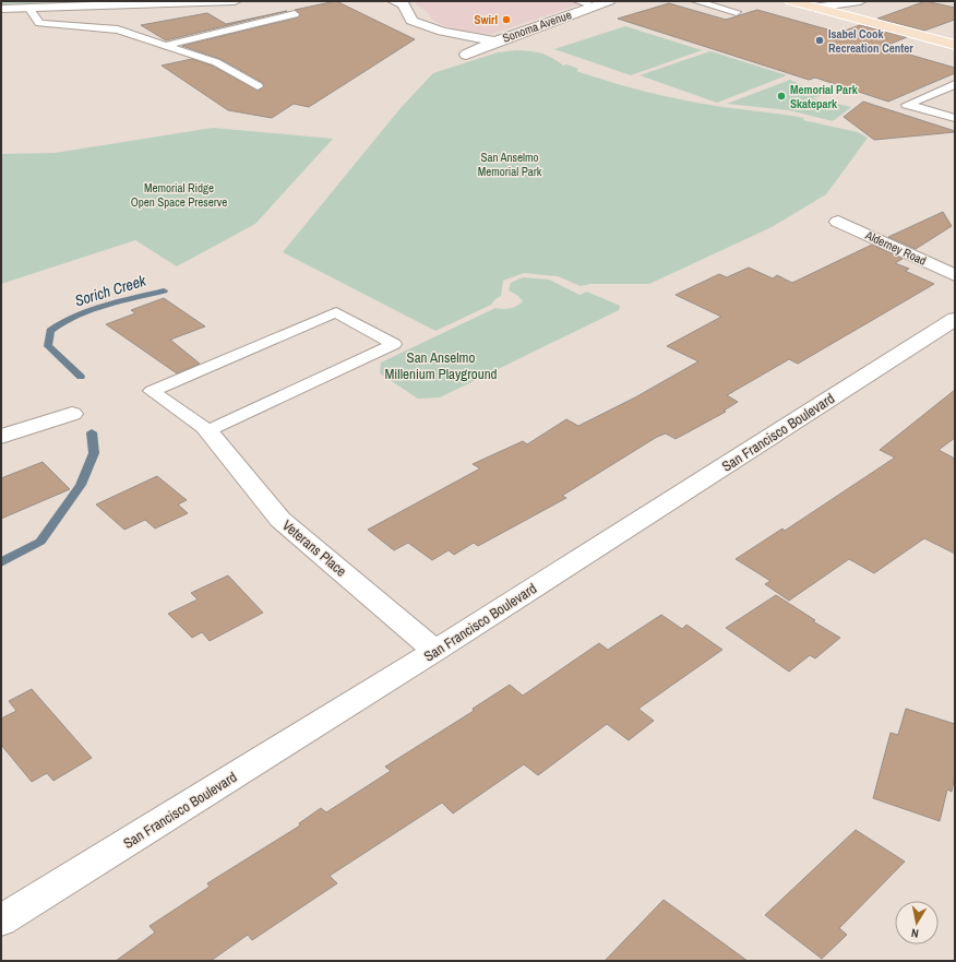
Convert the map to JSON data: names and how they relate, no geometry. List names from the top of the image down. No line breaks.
{"streets":{"street":["Sonoma Avenue","Alderney Road","San Francisco Boulevard","Veterans Place"]},"crossings":[["San Francisco Boulevard","Veterans Place"]],"water":["Sorich Creek"],"parks":["San Anselmo Memorial Park","Memorial Ridge Open Space Preserve","San Anselmo Millenium Playground"],"places":["Swirl","Isabel Cook Recreation Center","Memorial Park Skatepark"],"north":"bottom"}
